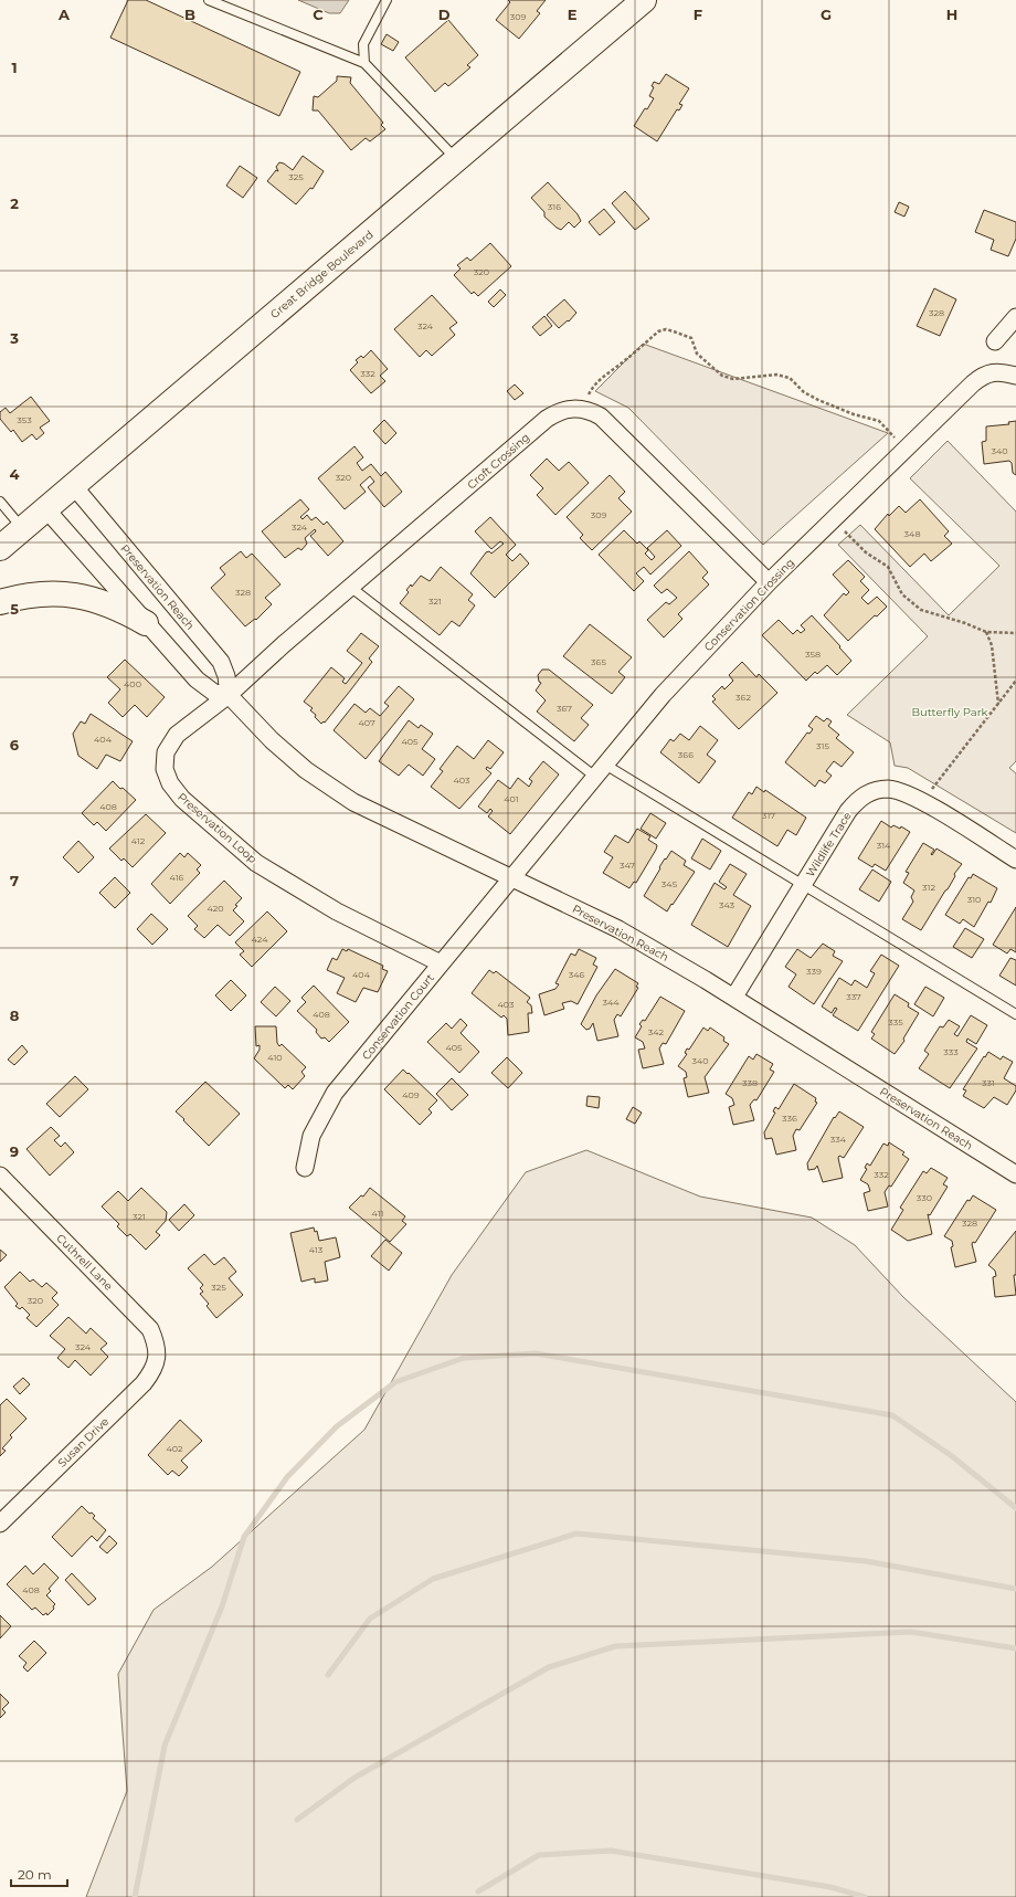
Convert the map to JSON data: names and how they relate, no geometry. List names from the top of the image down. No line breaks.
{"streets":{"main road":["Great Bridge Boulevard"],"street":["Croft Crossing","Preservation Reach","Conservation Crossing","Preservation Loop","Wildlife Trace","Conservation Court","Cuthrell Lane","Susan Drive"]},"crossings":[["Great Bridge Boulevard","Preservation Reach"],["Croft Crossing","Preservation Reach"],["Croft Crossing","Conservation Crossing"],["Croft Crossing","Preservation Loop"],["Preservation Reach","Conservation Crossing"],["Preservation Reach","Preservation Loop"],["Preservation Reach","Wildlife Trace"],["Preservation Reach","Conservation Court"],["Conservation Crossing","Conservation Court"],["Preservation Loop","Conservation Court"],["Cuthrell Lane","Susan Drive"]],"parks":["Butterfly Park"],"house_numbers":["309","325","316","320","328","324","332","353","340","320","309","324","348","328","321","358","365","400","362","367","407","404","405","315","366","403","401","408","317","412","314","347","416","345","312","310","343","420","424","339","404","346","337","344","403","408","335","342","405","333","410","340","338","331","409","336","334","332","330","411","321","328","413","325","320","324","402","408"],"scale_bar":"20 m","grid":{"columns":["A","B","C","D","E","F","G","H"],"rows":["1","2","3","4","5","6","7","8","9"]}}
